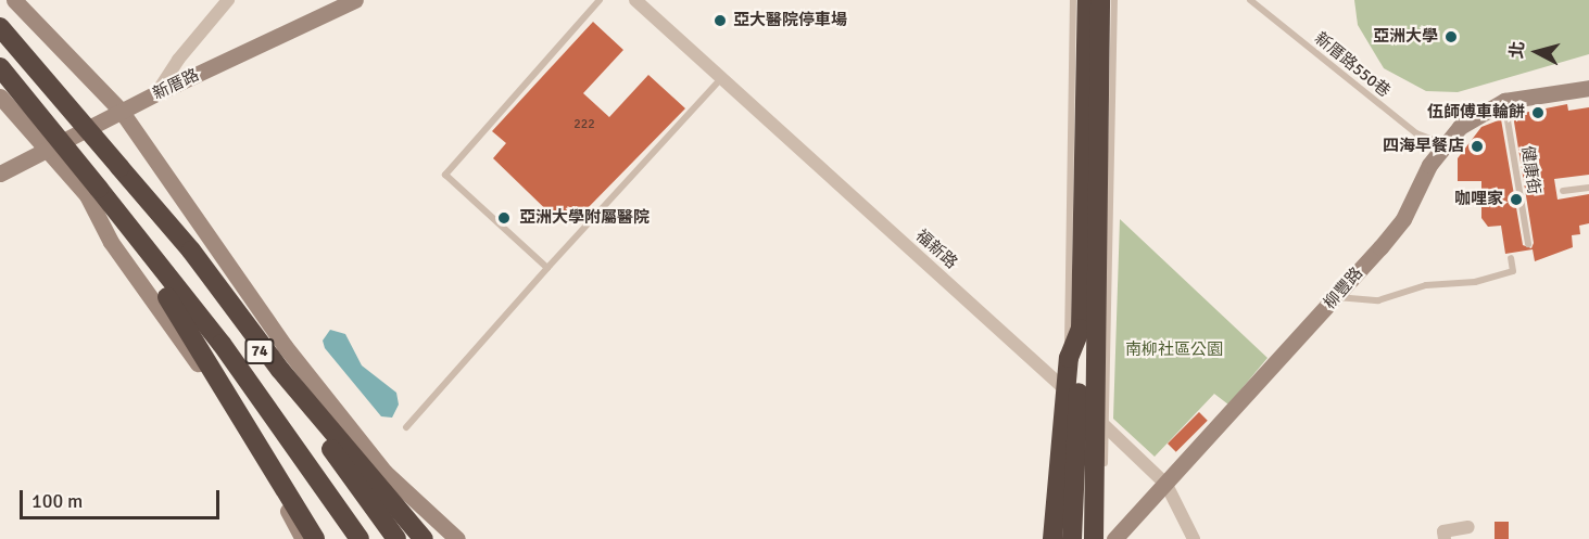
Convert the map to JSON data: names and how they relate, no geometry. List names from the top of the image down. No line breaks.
{"streets":{"highway":["74"],"street":["新厝路","福新路","柳豐路"],"lane":["新厝路550巷","健康街"]},"crossings":[["新厝路550巷","柳豐路"],["健康街","柳豐路"],["福新路","柳豐路"]],"parks":["南柳社區公園"],"places":["亞大醫院停車場","亞洲大學","伍師傅車輪餅","四海早餐店","咖哩家","亞洲大學附屬醫院"],"house_numbers":["222"],"scale_bar":"100 m","north":"left"}
